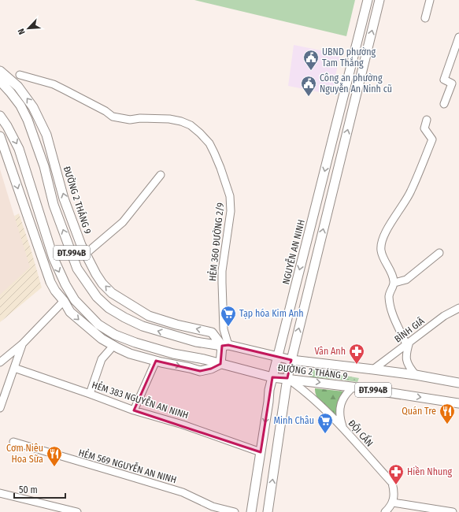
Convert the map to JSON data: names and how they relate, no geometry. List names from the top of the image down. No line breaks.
{"streets":{"main road":["ĐƯỜNG 2 THÁNG 9","NGUYỄN AN NINH","ĐT.994B"],"street":["HẺM 360 ĐƯỜNG 2/9","BÌNH GIÃ","HẺM 383 NGUYỄN AN NINH","ĐỘI CẤN","HẺM 569 NGUYỄN AN NINH"]},"crossings":[["ĐƯỜNG 2 THÁNG 9","HẺM 360 ĐƯỜNG 2/9"],["ĐƯỜNG 2 THÁNG 9","NGUYỄN AN NINH"],["ĐƯỜNG 2 THÁNG 9","ĐT.994B"],["ĐƯỜNG 2 THÁNG 9","BÌNH GIÃ"],["ĐƯỜNG 2 THÁNG 9","ĐỘI CẤN"],["NGUYỄN AN NINH","HẺM 383 NGUYỄN AN NINH"]],"places":{"public building":["UBND phường Tam Thắng","Công an phường Nguyễn An Ninh cũ"],"supermarket":["Tạp hóa Kim Anh","Minh Châu"],"pharmacy":["Vân Anh","Hiền Nhung"],"restaurant":["Quán Tre","Cơm Niêu Hoa Sữa"]},"scale_bar":"50 m","north":"bottom left"}
